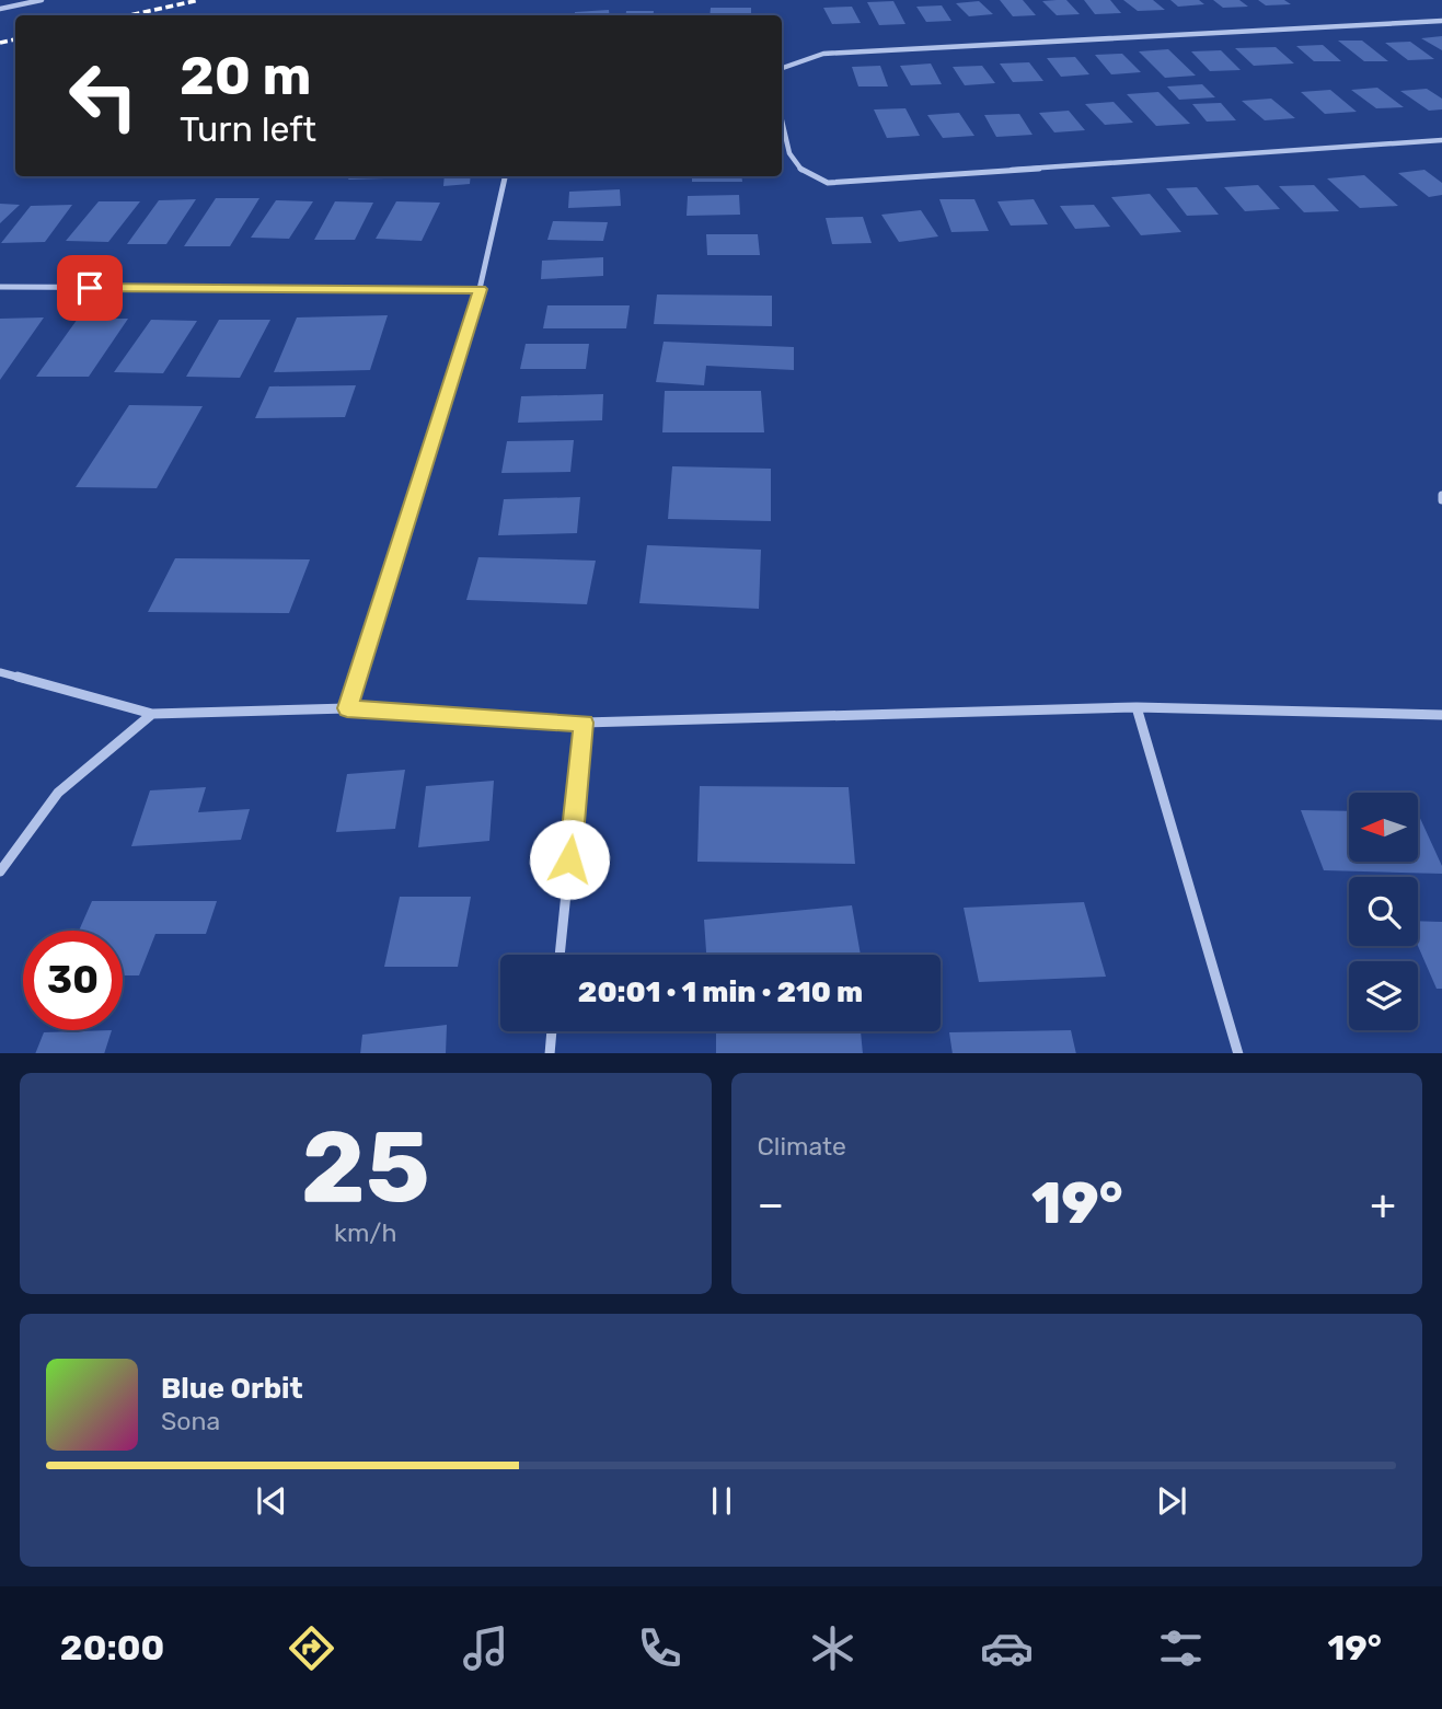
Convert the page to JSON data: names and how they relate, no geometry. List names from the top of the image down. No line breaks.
{"north":"left","page":{"turn":["20 m","Turn left"],"limit":"30","trip":"20:01 · 1 min · 210 m","tile":[["25","km/h"],"Climate"],"heat":["−","19°","+"],"song":["Blue Orbit","Sona"],"tabs":["20:00","19°"]}}
